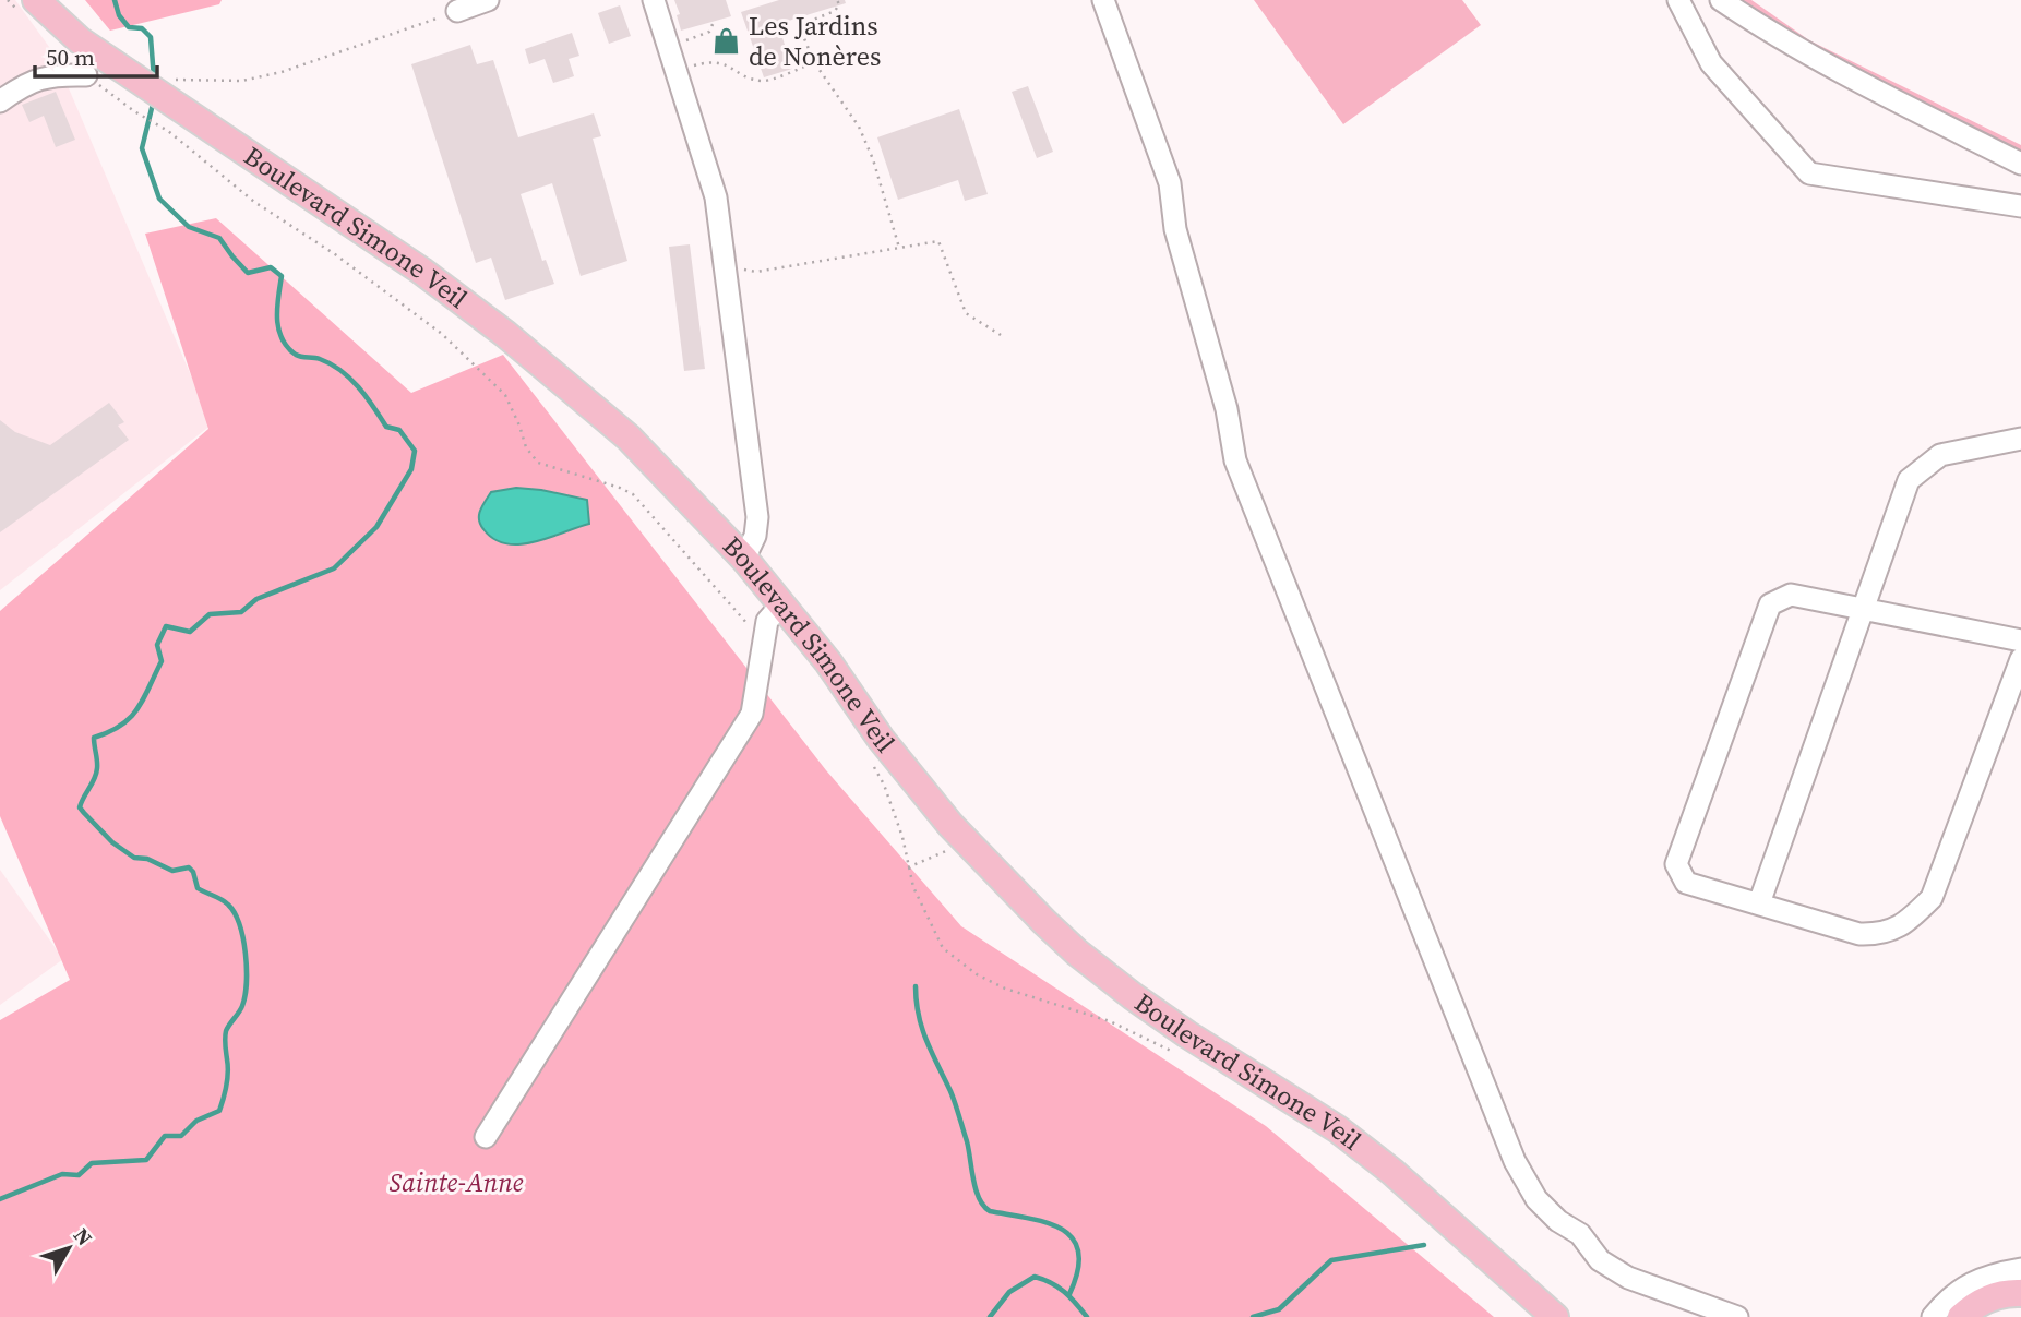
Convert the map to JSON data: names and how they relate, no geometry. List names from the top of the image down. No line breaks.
{"streets":{"main road":["Boulevard Simone Veil"]},"parks":["Sainte-Anne"],"places":{"shop":["Les Jardins de Nonères"]},"scale_bar":"50 m","north":"top right"}
